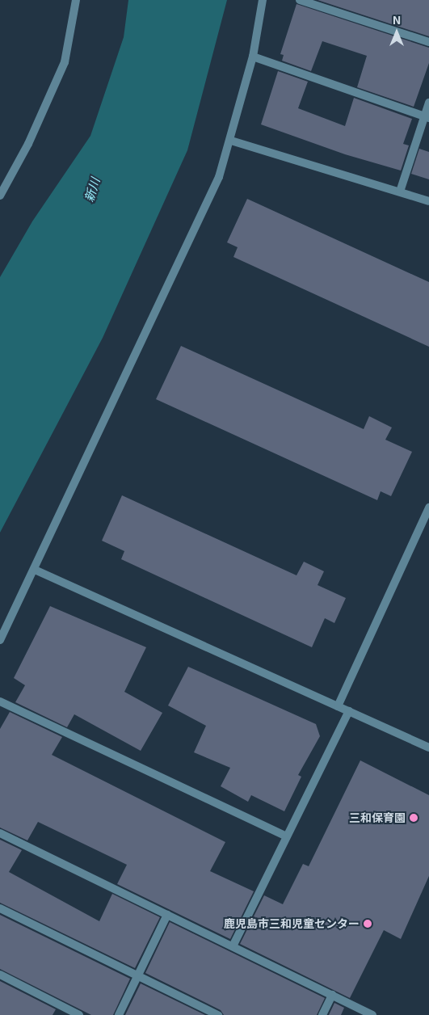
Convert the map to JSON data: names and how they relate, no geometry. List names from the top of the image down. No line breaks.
{"water":["新川"],"places":["三和保育園","鹿児島市三和児童センター"],"north":"top"}
